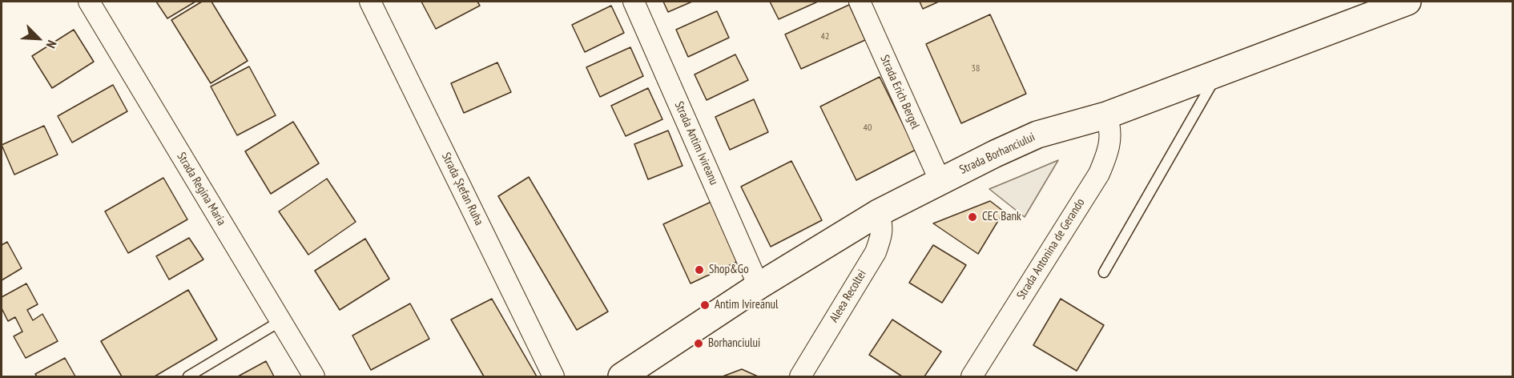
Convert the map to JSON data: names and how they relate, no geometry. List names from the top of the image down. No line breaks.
{"streets":{"main road":["Strada Borhanciului"],"street":["Strada Erich Bergel","Strada Antim Ivireanu","Strada Regina Maria","Strada Ștefan Ruha","Strada Antonina de Gerando","Aleea Recoltei"]},"crossings":[["Strada Erich Bergel","Strada Borhanciului"],["Strada Antim Ivireanu","Strada Borhanciului"],["Strada Borhanciului","Strada Antonina de Gerando"],["Strada Borhanciului","Aleea Recoltei"]],"places":["CEC Bank","Shop&Go","Antim Ivireanul","Borhanciului"],"house_numbers":["42","38","40"],"north":"bottom right"}
